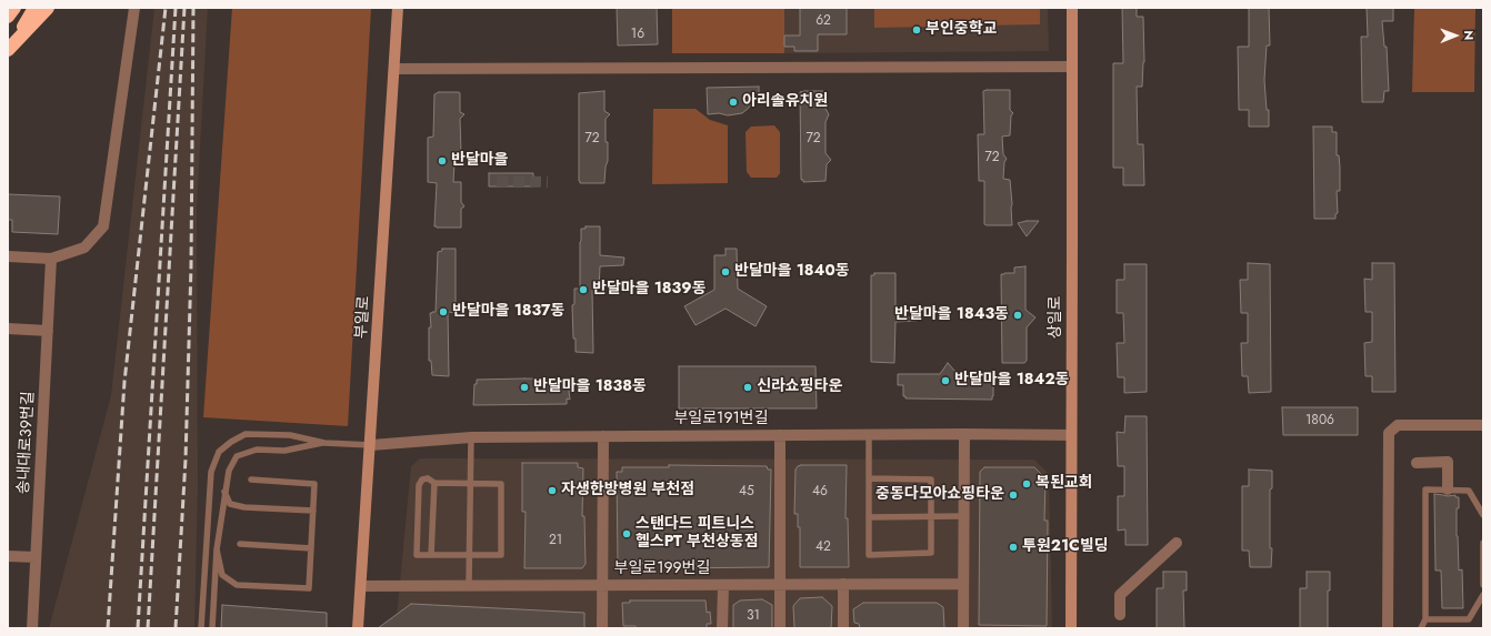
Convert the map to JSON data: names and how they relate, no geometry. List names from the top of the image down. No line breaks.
{"streets":{"street":["부일로","상일로","부일로191번길","송내대로39번길","부일로199번길"]},"crossings":[["부일로","부일로191번길"],["부일로","부일로199번길"],["상일로","부일로191번길"]],"places":["부인중학교","아리솔유치원","반달마을","반달마을 1840동","반달마을 1839동","반달마을 1837동","반달마을 1843동","반달마을 1842동","반달마을 1838동","신라쇼핑타운","복된교회","자생한방병원 부천점","중동다모아쇼핑타운","스탠다드 피트니스 헬스PT 부천상동점","투원21C빌딩"],"house_numbers":["62","16","72","72","72","1806","45","46","21","42","31"],"north":"right"}
